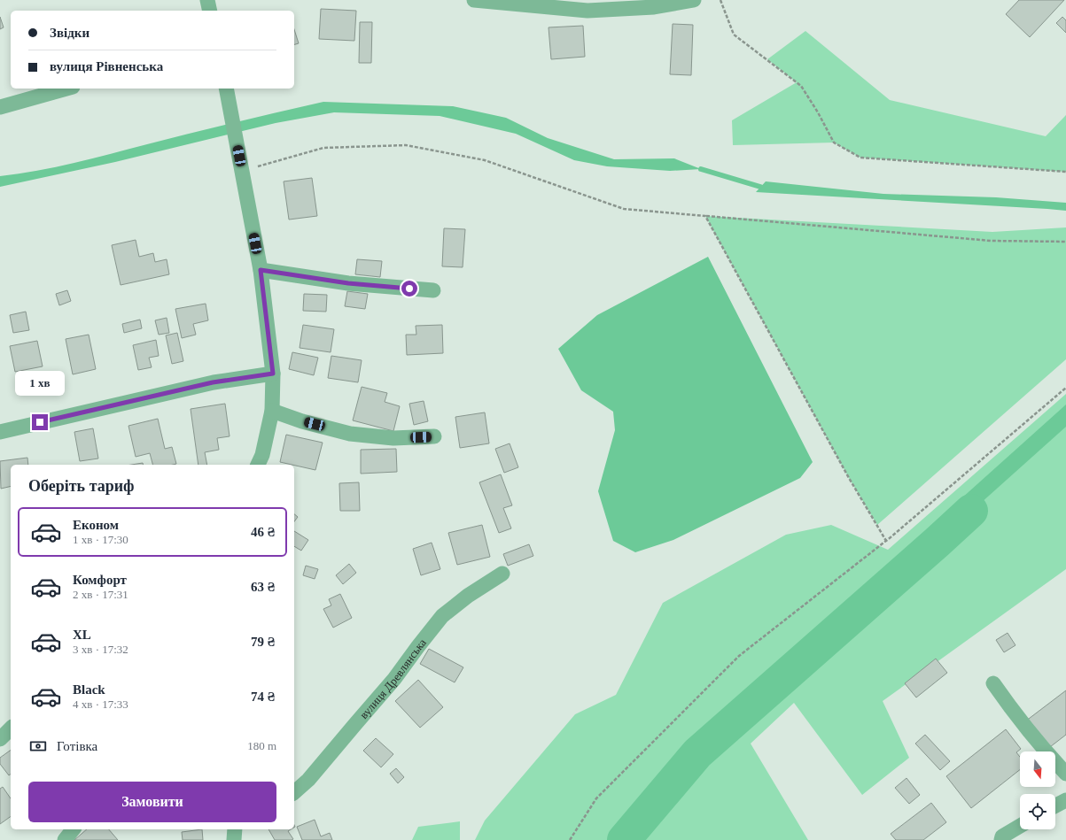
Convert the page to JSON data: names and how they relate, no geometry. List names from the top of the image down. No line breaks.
{"streets":{"street":["вулиця Древлянська"]},"north":"bottom","page":{"banner":["Звідки","вулиця Рівненська"],"bubble":"1 хв","heading":"Оберіть тариф","list":[{"name":"Економ","note":"1 хв · 17:30","value":"46 ₴"},{"name":"Комфорт","note":"2 хв · 17:31","value":"63 ₴"},{"name":"XL","note":"3 хв · 17:32","value":"79 ₴"},{"name":"Black","note":"4 хв · 17:33","value":"74 ₴"}],"pay":["Готівка","180 m"],"buttons":"Замовити"}}
